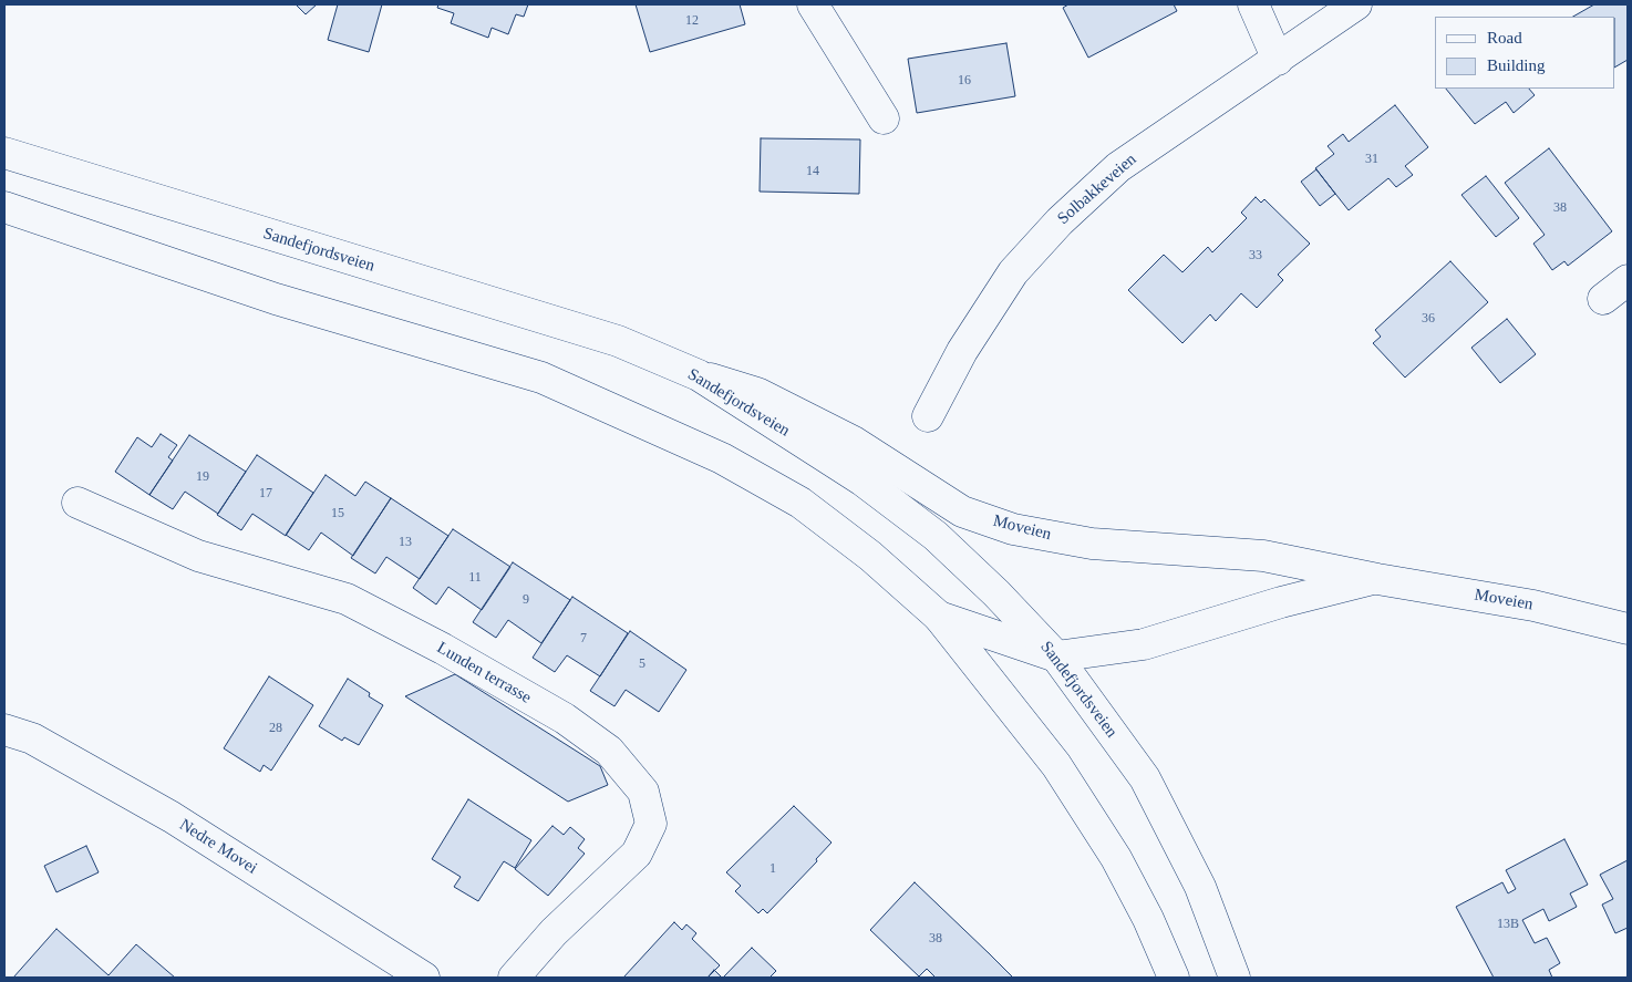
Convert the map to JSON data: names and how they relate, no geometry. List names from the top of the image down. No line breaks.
{"streets":{"street":["Solbakkeveien","Sandefjordsveien","Moveien","Lunden terrasse","Nedre Movei"]},"crossings":[["Sandefjordsveien","Moveien"]],"house_numbers":["12","16","31","14","38","33","36","19","17","15","13","11","9","7","5","28","1","13B","38"],"legend":["Road","Building"]}
